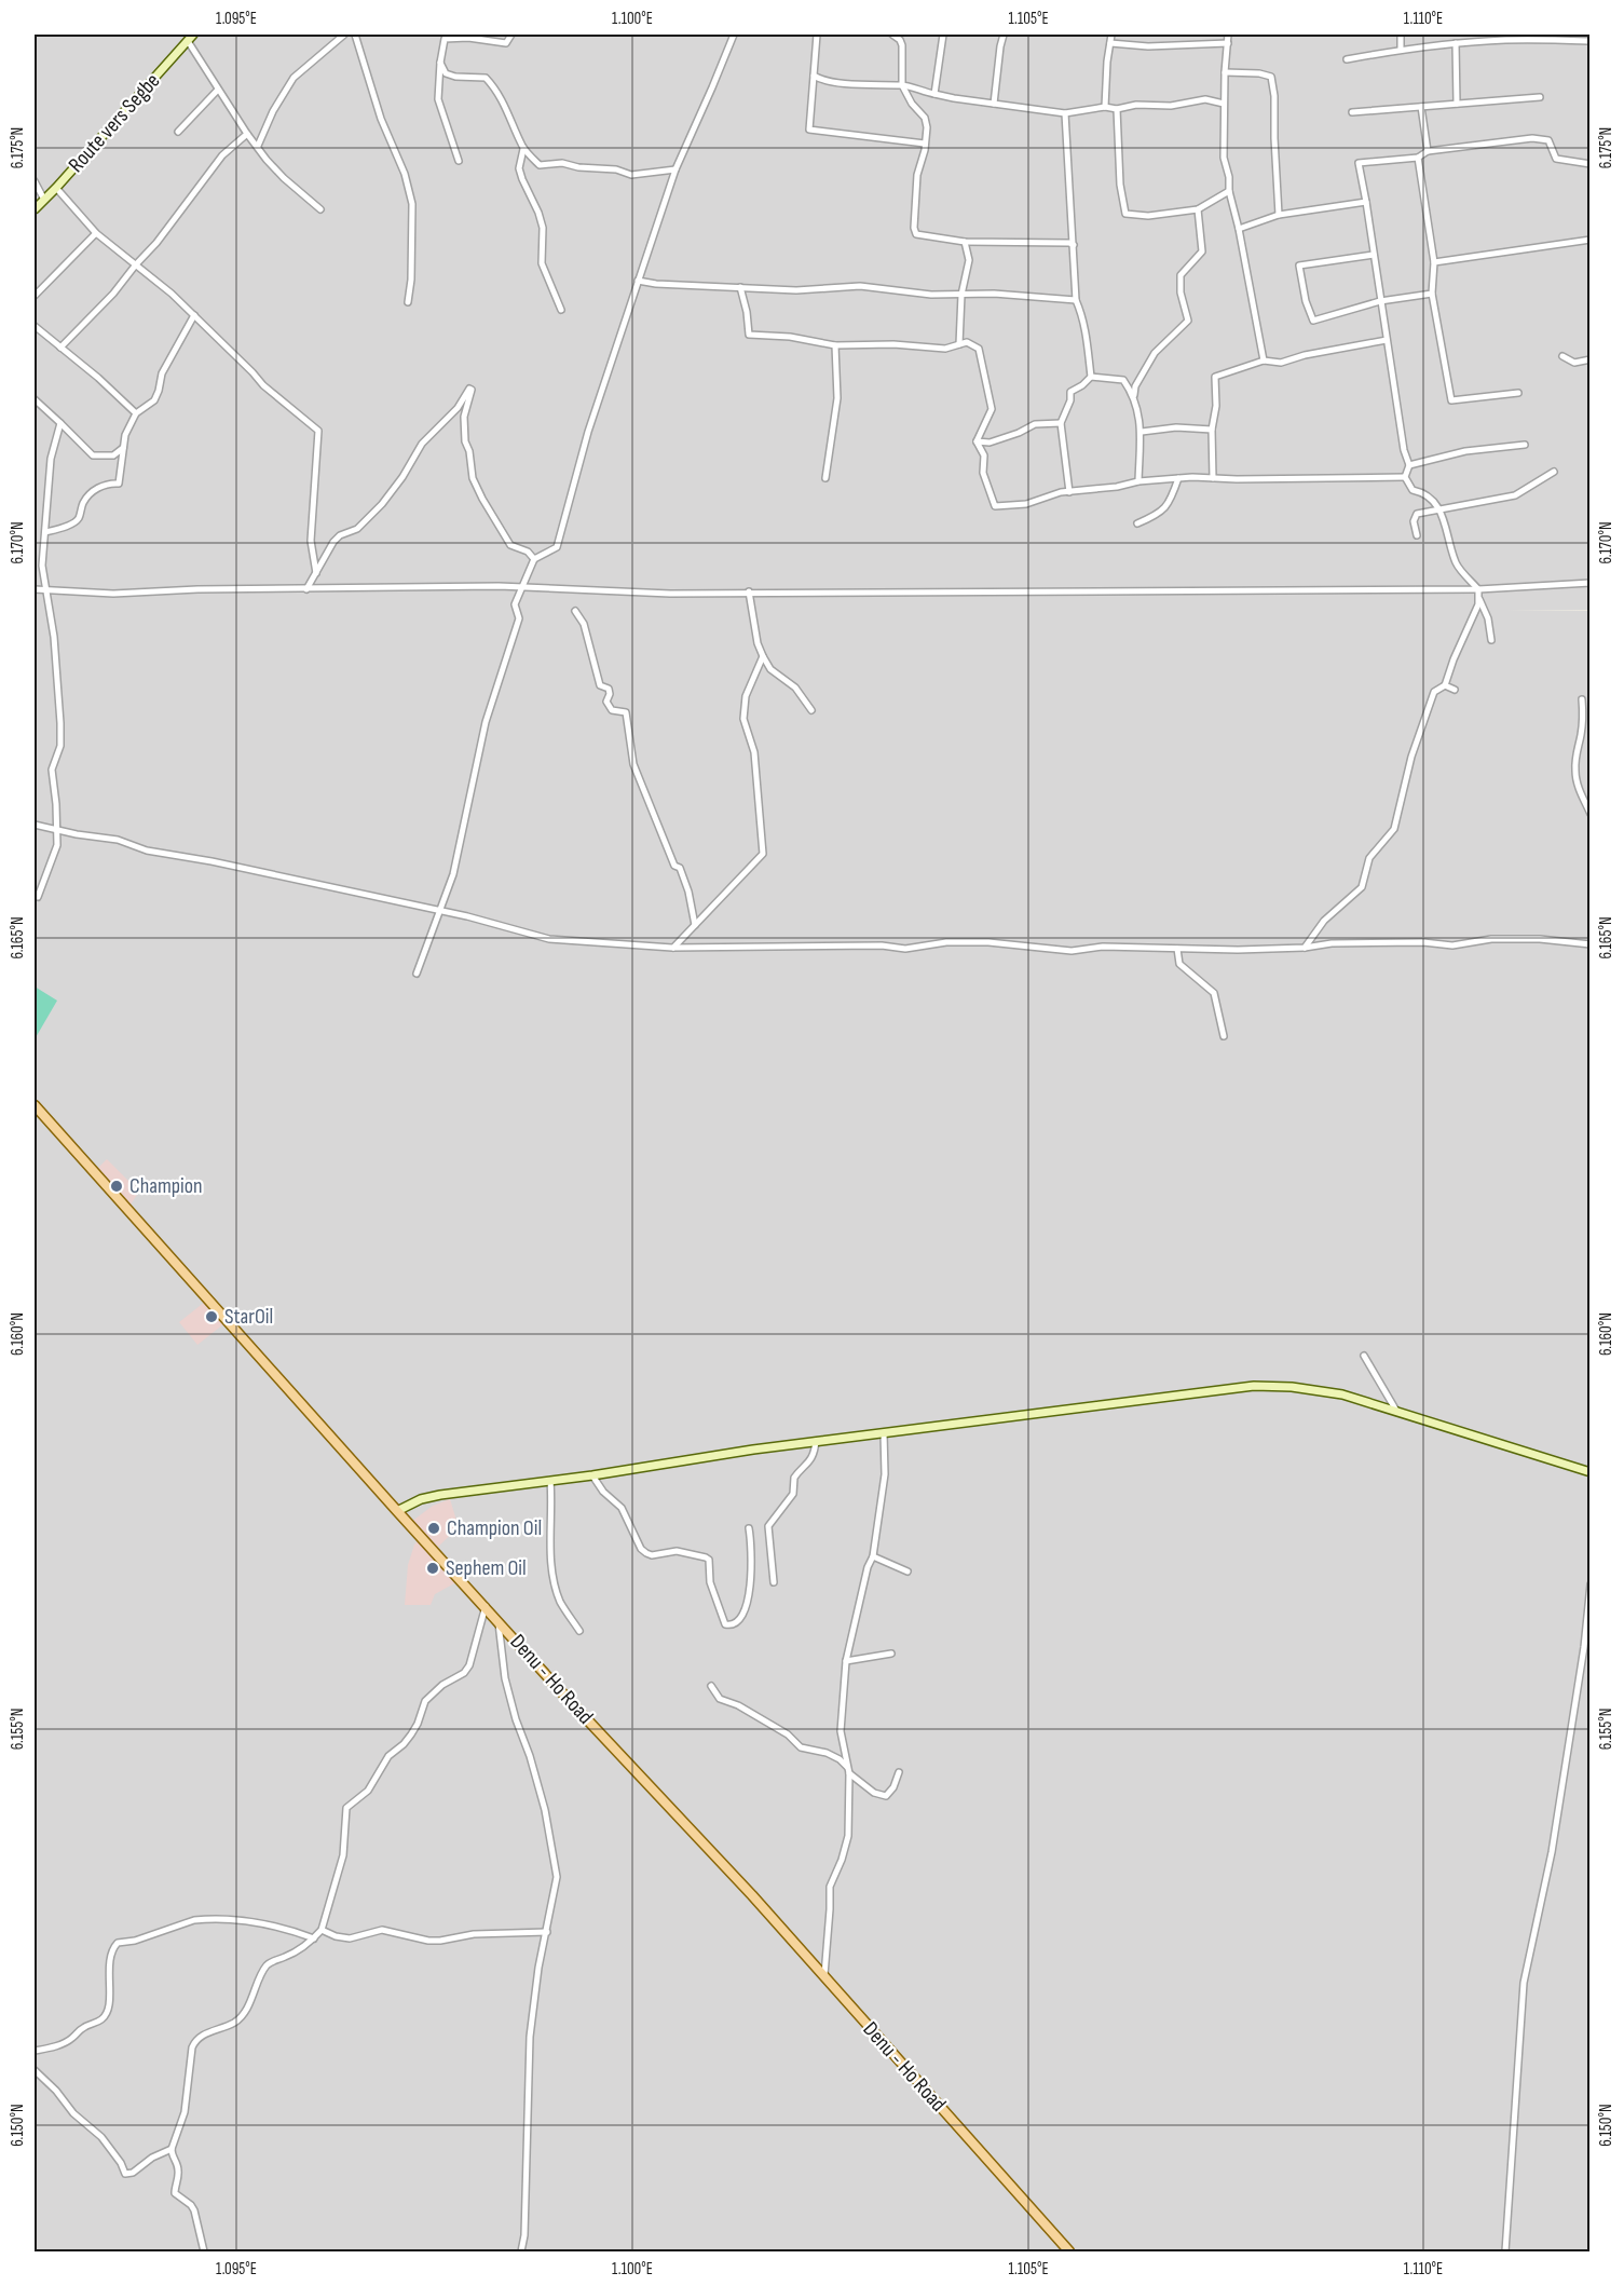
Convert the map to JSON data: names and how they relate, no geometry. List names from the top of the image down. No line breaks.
{"streets":{"main road":["Denu - Ho Road"],"street":["Route vers Segbe"]},"places":["Champion","StarOil","Champion Oil","Sephem Oil"],"coordinates":["1.095°E","1.100°E","1.105°E","1.110°E","6.175°N","6.170°N","6.165°N","6.160°N","6.155°N","6.150°N"]}
